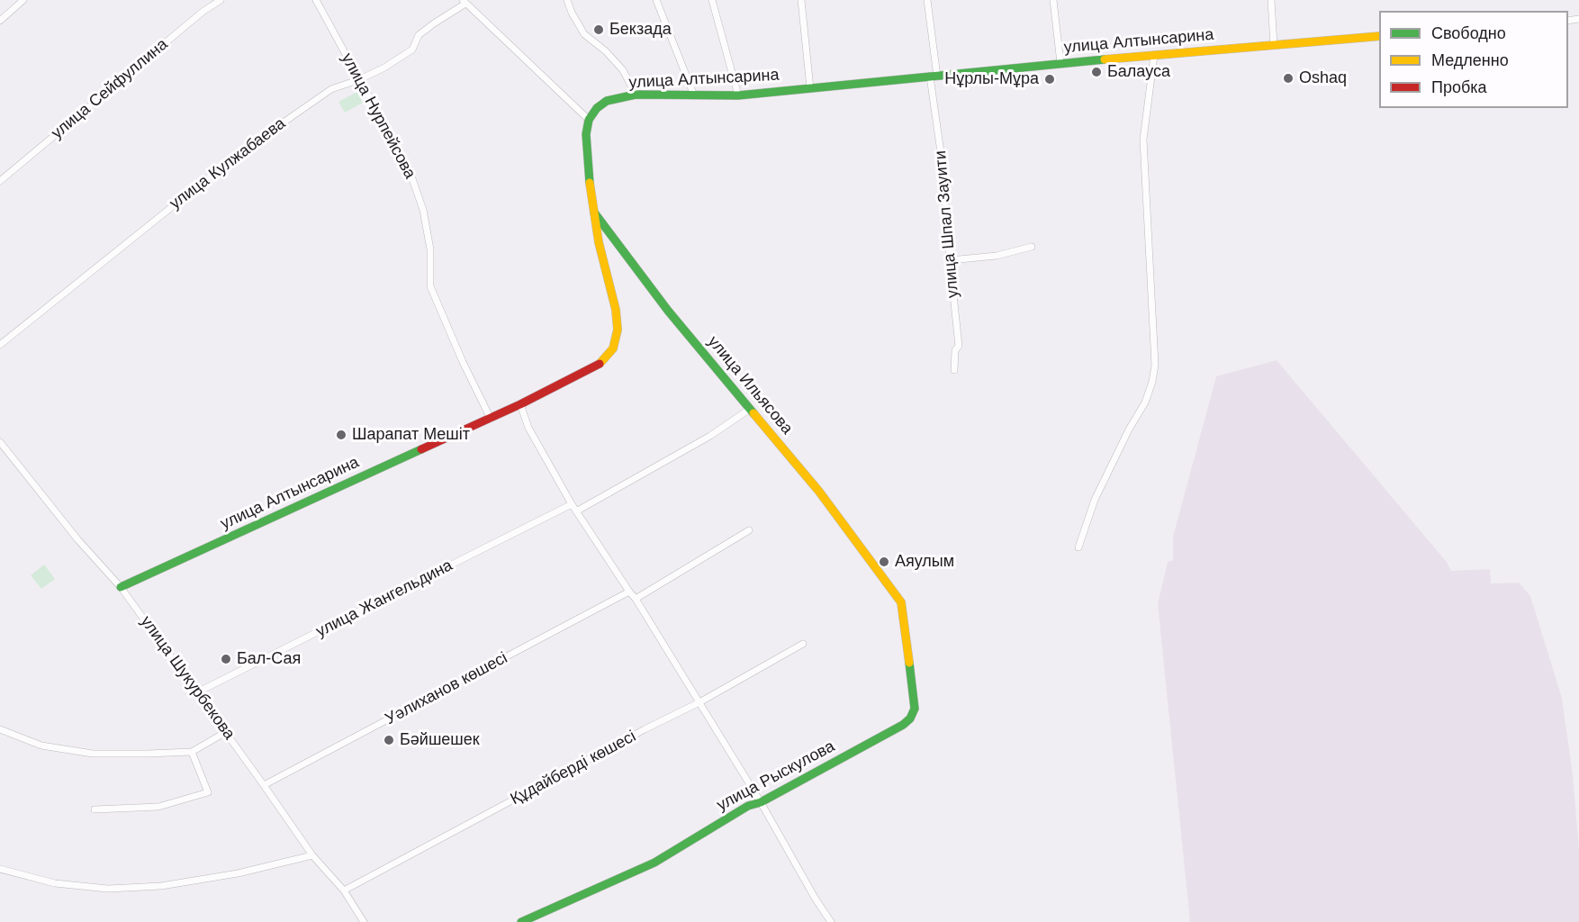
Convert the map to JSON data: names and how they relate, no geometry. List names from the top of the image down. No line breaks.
{"streets":{"street":["улица Алтынсарина","улица Сейфуллина","улица Нурпейсова","улица Кулжабаева","улица Шпал Зауити","улица Ильясова","улица Жангельдина","улица Шукурбекова","Уәлиханов көшесі","Құдайберді көшесі","улица Рыскулова"]},"crossings":[["улица Алтынсарина","улица Нурпейсова"],["улица Алтынсарина","улица Шпал Зауити"],["улица Алтынсарина","улица Ильясова"],["улица Алтынсарина","улица Шукурбекова"],["улица Нурпейсова","улица Кулжабаева"],["улица Ильясова","улица Рыскулова"],["улица Жангельдина","улица Шукурбекова"],["улица Шукурбекова","Уәлиханов көшесі"],["улица Шукурбекова","Құдайберді көшесі"]],"places":["Бекзада","Балауса","Oshaq","Нұрлы-Мұра","Шарапат Мешіт","Аяулым","Бал-Сая","Бәйшешек"],"legend":["Свободно","Медленно","Пробка"]}
